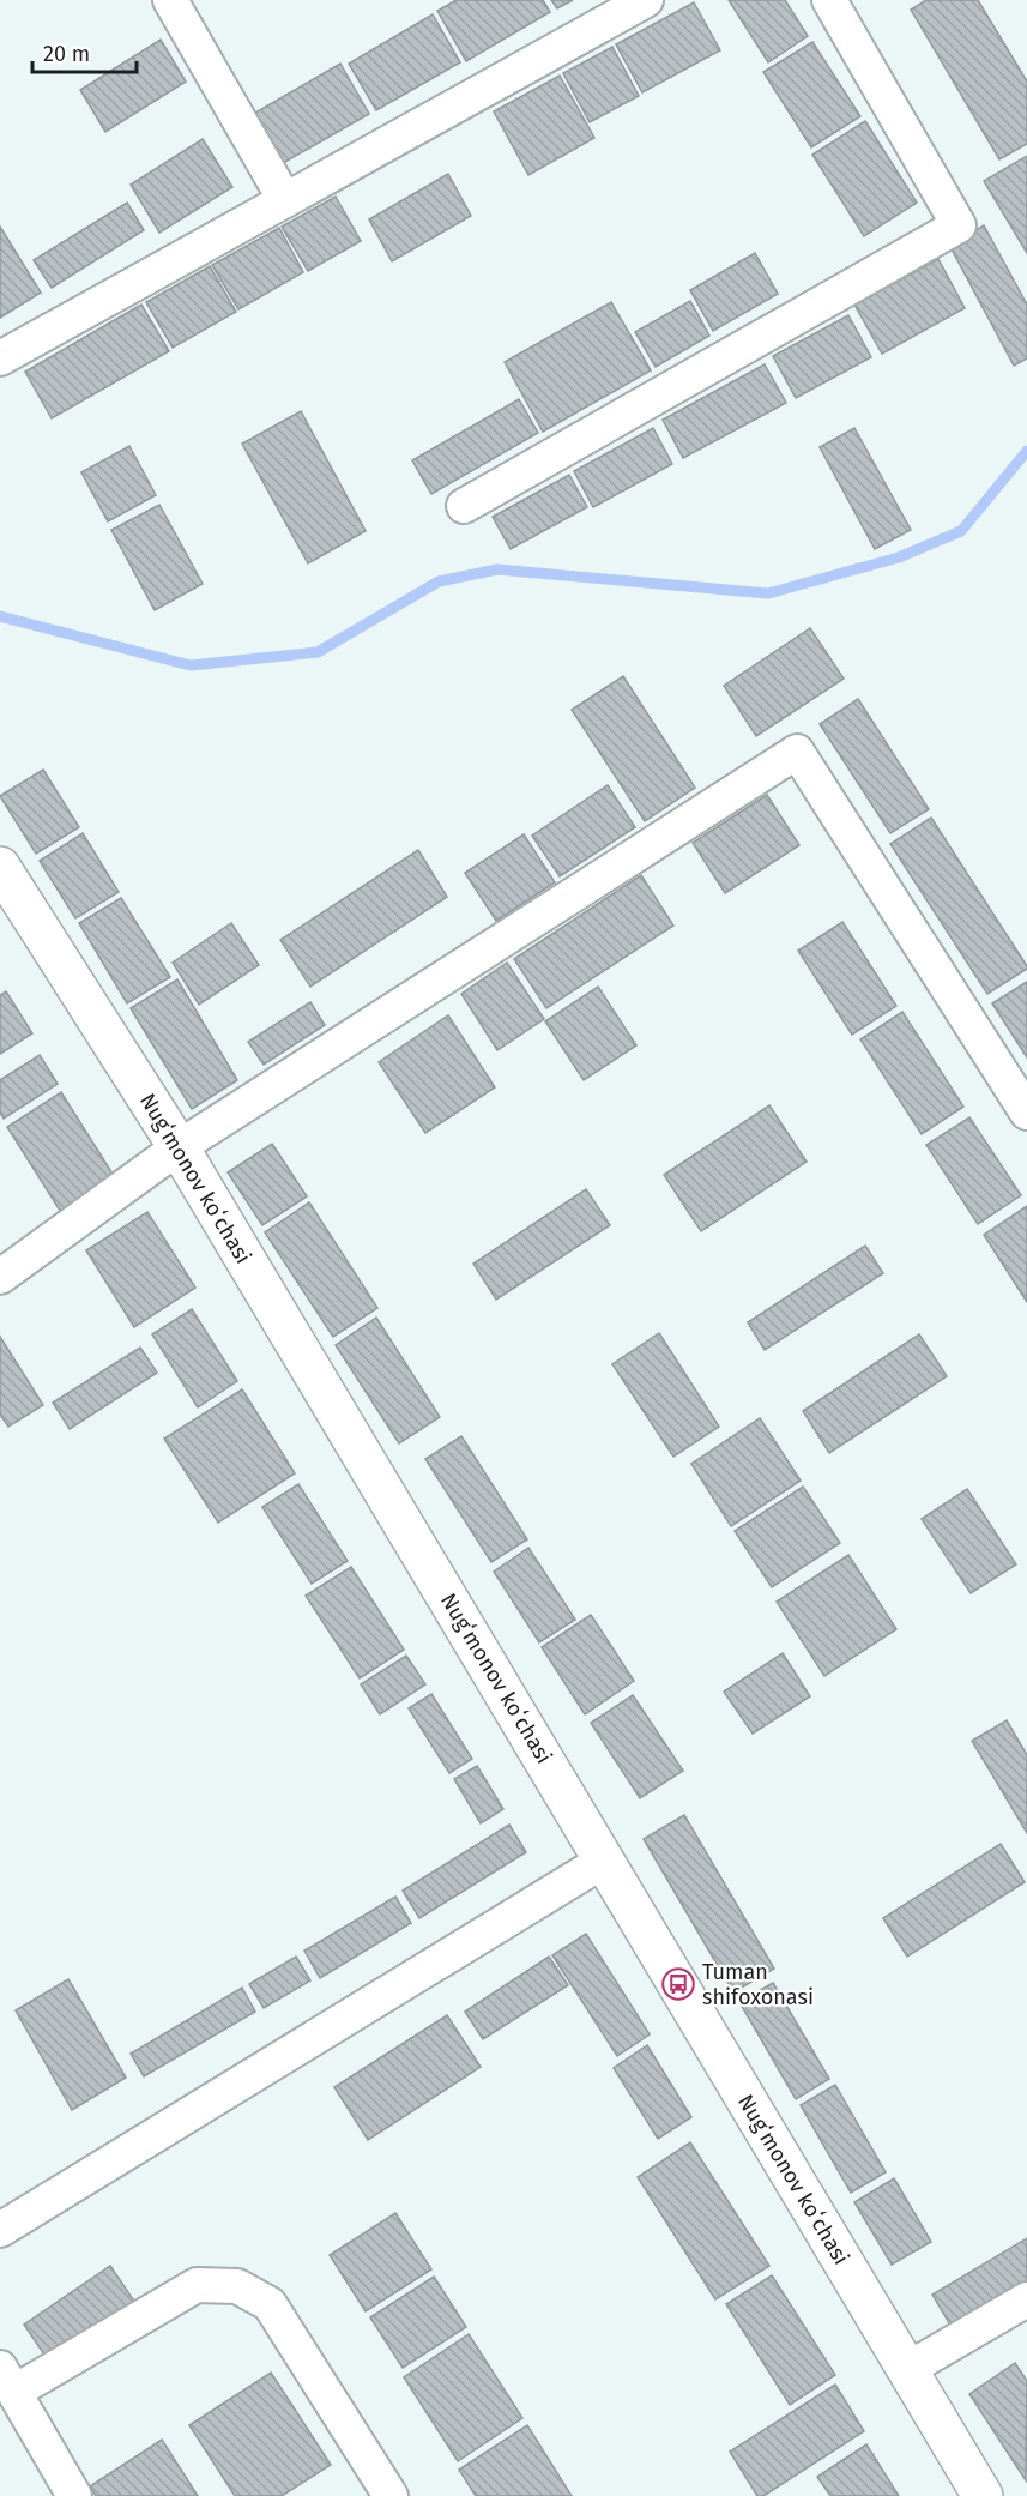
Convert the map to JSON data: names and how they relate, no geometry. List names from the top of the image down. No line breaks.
{"streets":{"main road":["Nugʻmonov koʻchasi"]},"places":{"bus stop":["Tuman shifoxonasi"]},"scale_bar":"20 m"}
